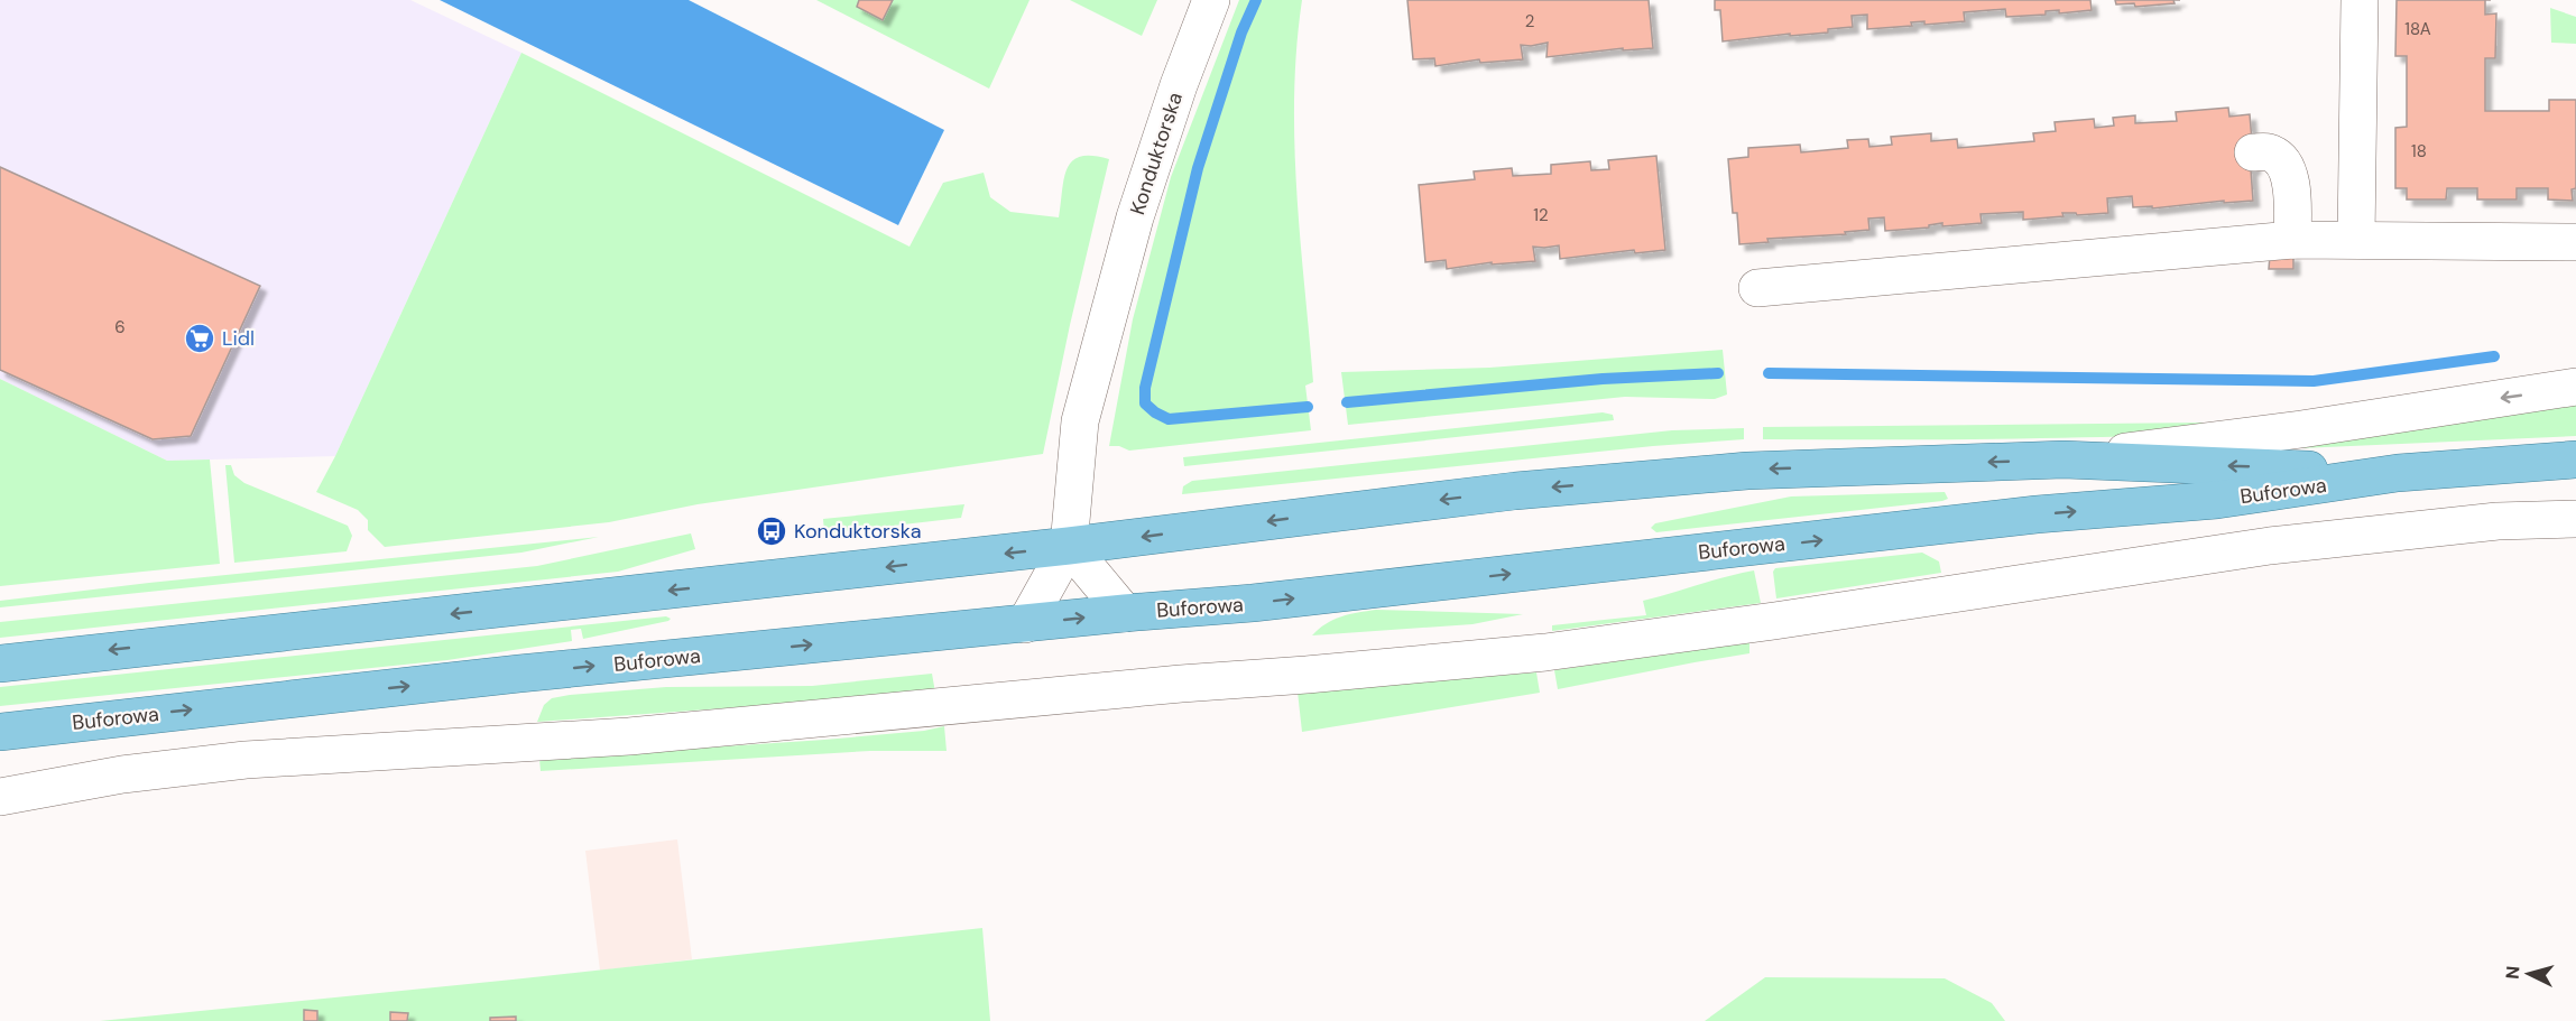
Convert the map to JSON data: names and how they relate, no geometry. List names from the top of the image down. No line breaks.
{"streets":{"main road":["Buforowa"],"street":["Konduktorska"]},"crossings":[["Konduktorska","Buforowa"]],"places":{"supermarket":["Lidl"],"bus stop":["Konduktorska"]},"house_numbers":["2","18A","18","12","6"],"north":"left"}
